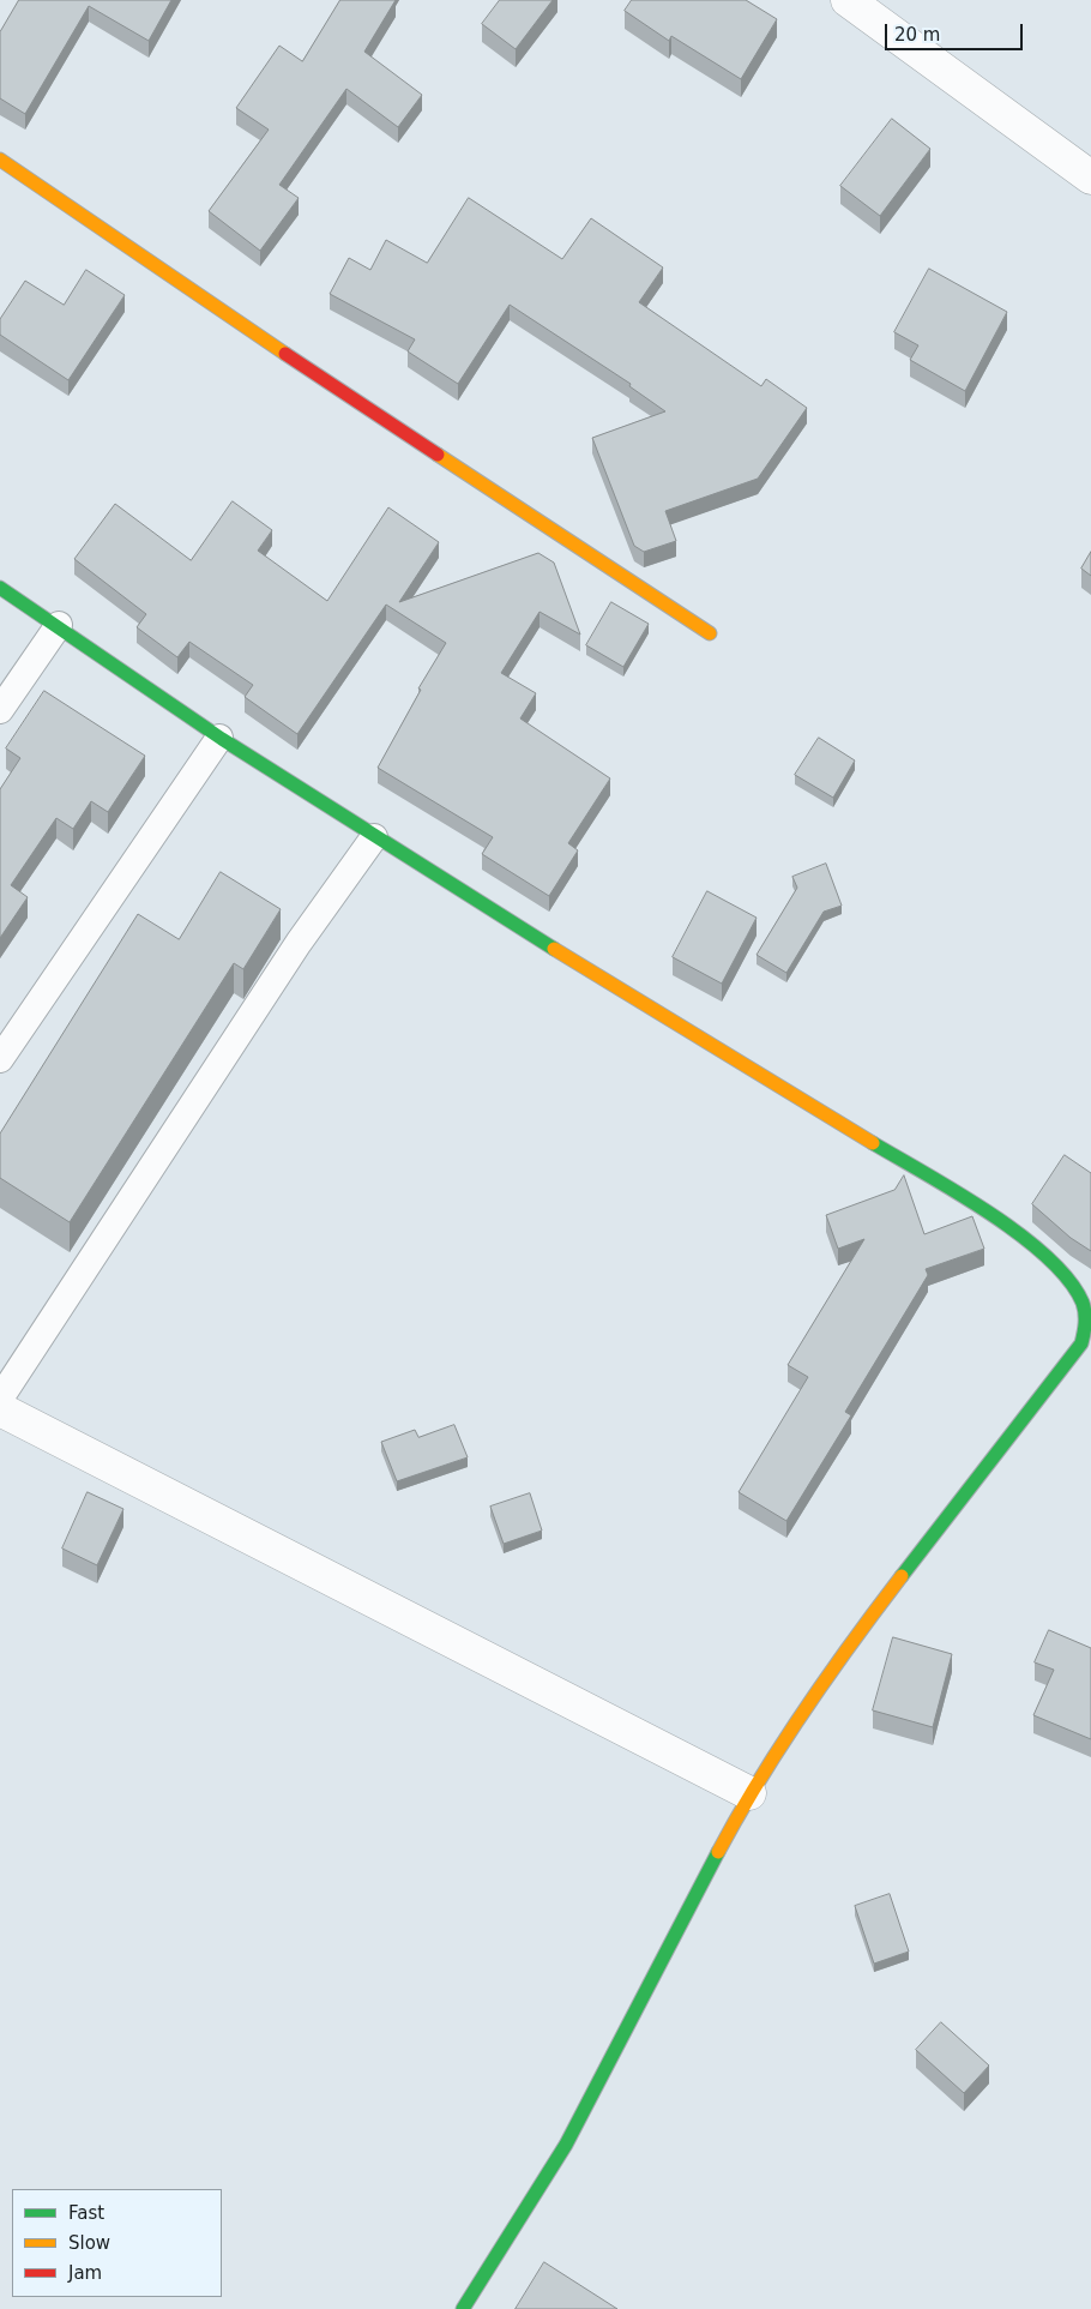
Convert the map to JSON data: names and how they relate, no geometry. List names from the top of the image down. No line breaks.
{"legend":["Fast","Slow","Jam"],"scale_bar":"20 m"}
